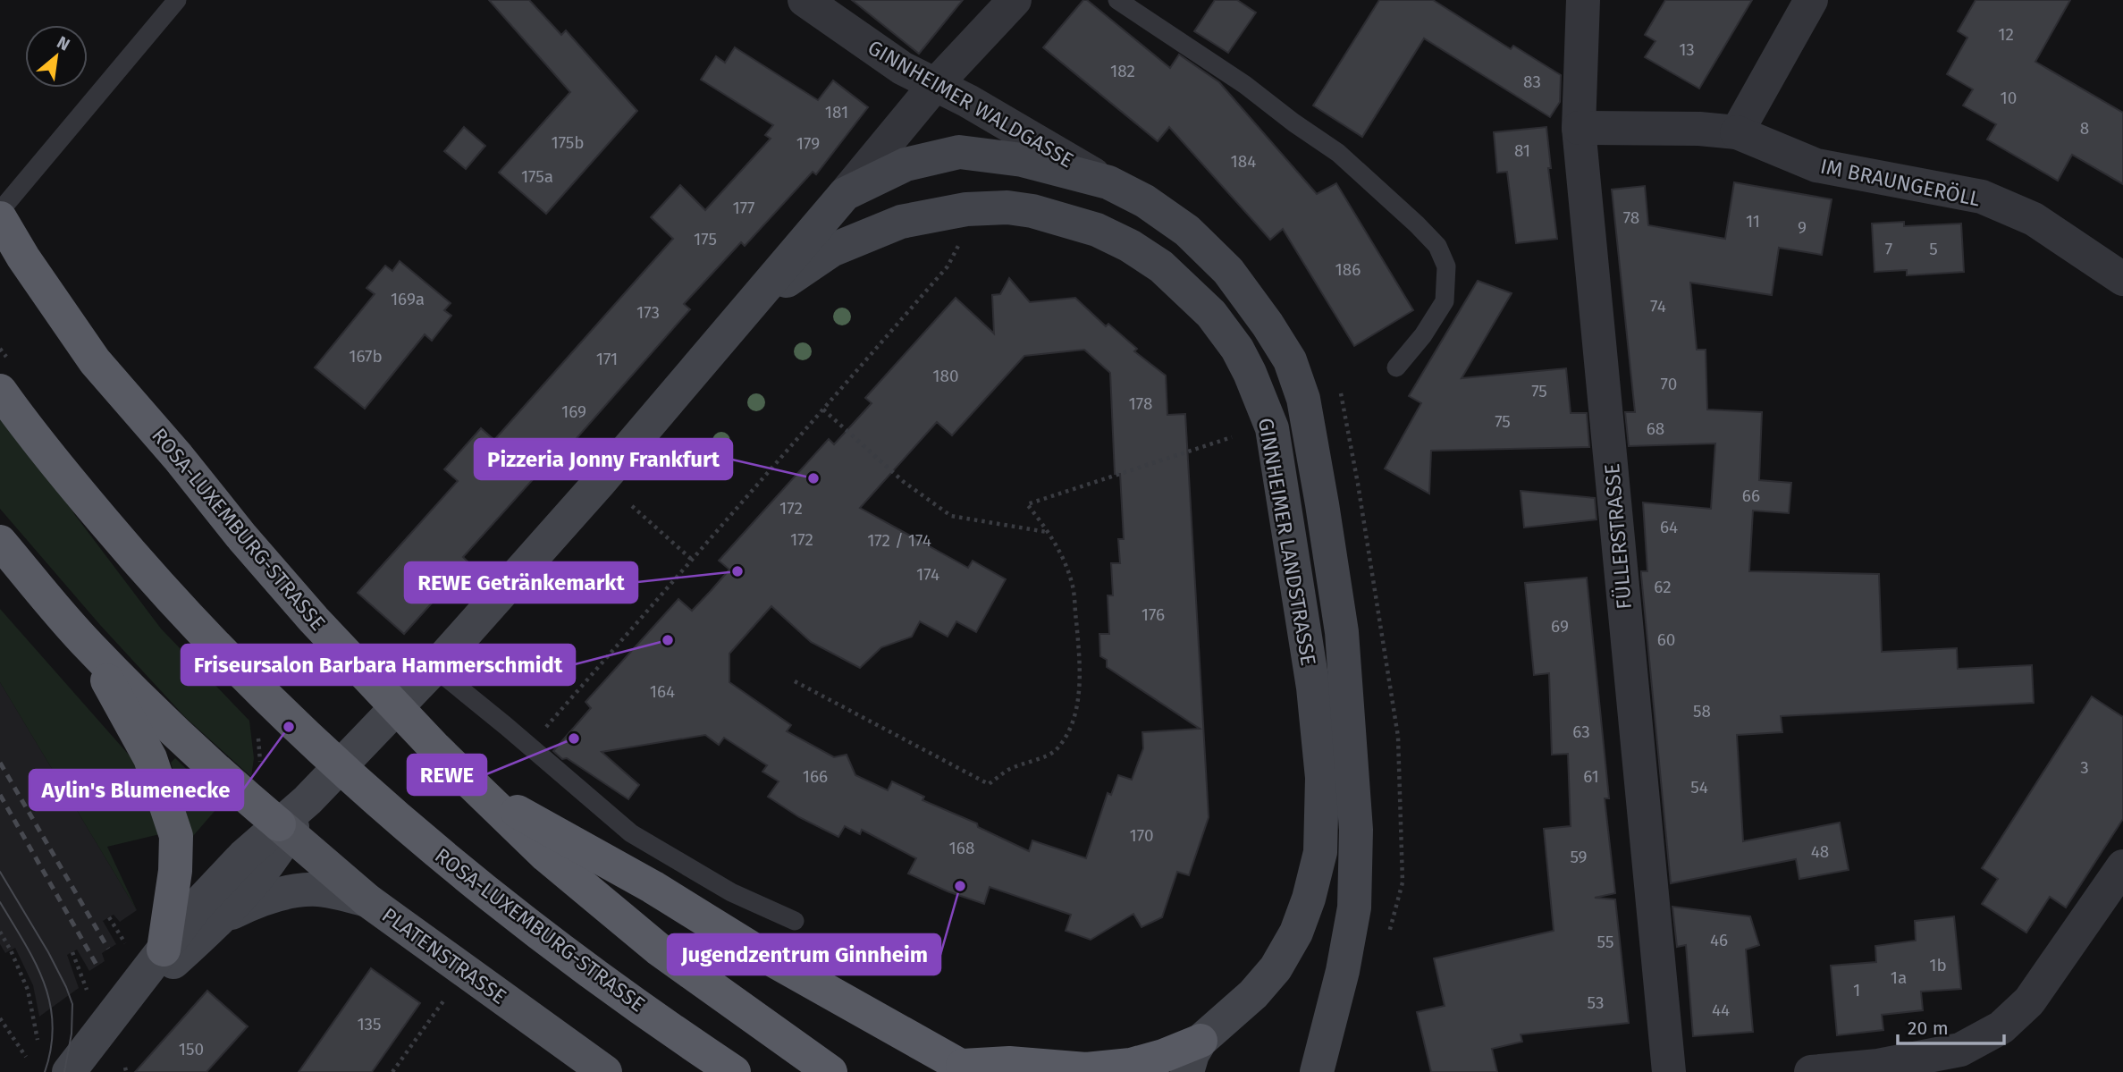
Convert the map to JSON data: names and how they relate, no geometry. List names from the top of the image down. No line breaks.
{"streets":{"highway":["ROSA-LUXEMBURG-STRASSE"],"main road":["GINNHEIMER LANDSTRASSE","PLATENSTRASSE"],"street":["GINNHEIMER WALDGASSE","IM BRAUNGERÖLL","FÜLLERSTRASSE"]},"crossings":[["GINNHEIMER WALDGASSE","GINNHEIMER LANDSTRASSE"],["IM BRAUNGERÖLL","FÜLLERSTRASSE"],["GINNHEIMER LANDSTRASSE","PLATENSTRASSE"]],"places":["Pizzeria Jonny Frankfurt","REWE Getränkemarkt","Friseursalon Barbara Hammerschmidt","Aylin's Blumenecke","REWE","Jugendzentrum Ginnheim"],"house_numbers":["12","13","182","83","10","181","8","175b","179","81","184","175a","177","78","11","9","175","7","5","186","169a","74","173","167b","171","180","70","75","178","169","75","68","66","172","64","172","172 / 174","174","62","176","69","60","164","58","63","3","166","61","54","170","168","48","59","46","55","1b","1a","1","53","44","135","150"],"scale_bar":"20 m","north":"top right"}
